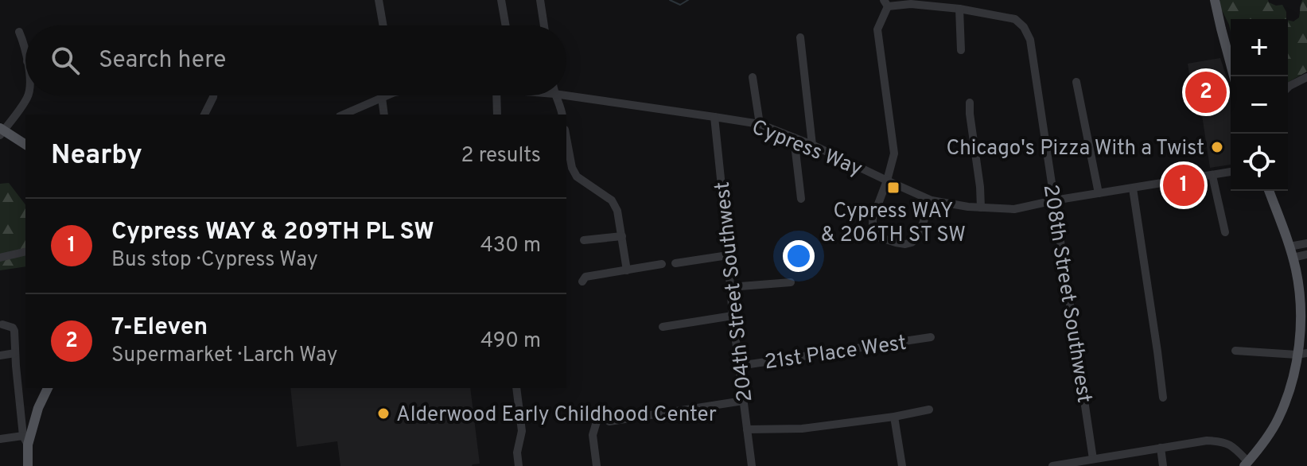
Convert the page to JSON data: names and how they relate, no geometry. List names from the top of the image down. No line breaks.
{"streets":{"street":["Cypress Way","204th Street Southwest","208th Street Southwest","21st Place West"]},"crossings":[["Cypress Way","204th Street Southwest"],["Cypress Way","208th Street Southwest"],["204th Street Southwest","21st Place West"]],"places":{"other":["Chicago's Pizza With a Twist","Alderwood Early Childhood Center"],"transit":["Cypress WAY & 206TH ST SW"]},"page":{"map_buttons":["+","−"],"search":"Search here","pins":["2","1"],"heading":["Nearby","2 results"],"list":[{"mark":"1","name":"Cypress WAY & 209TH PL SW","note":"Bus stop · Cypress Way","value":"430 m"},{"mark":"2","name":"7-Eleven","note":"Supermarket · Larch Way","value":"490 m"}]}}
